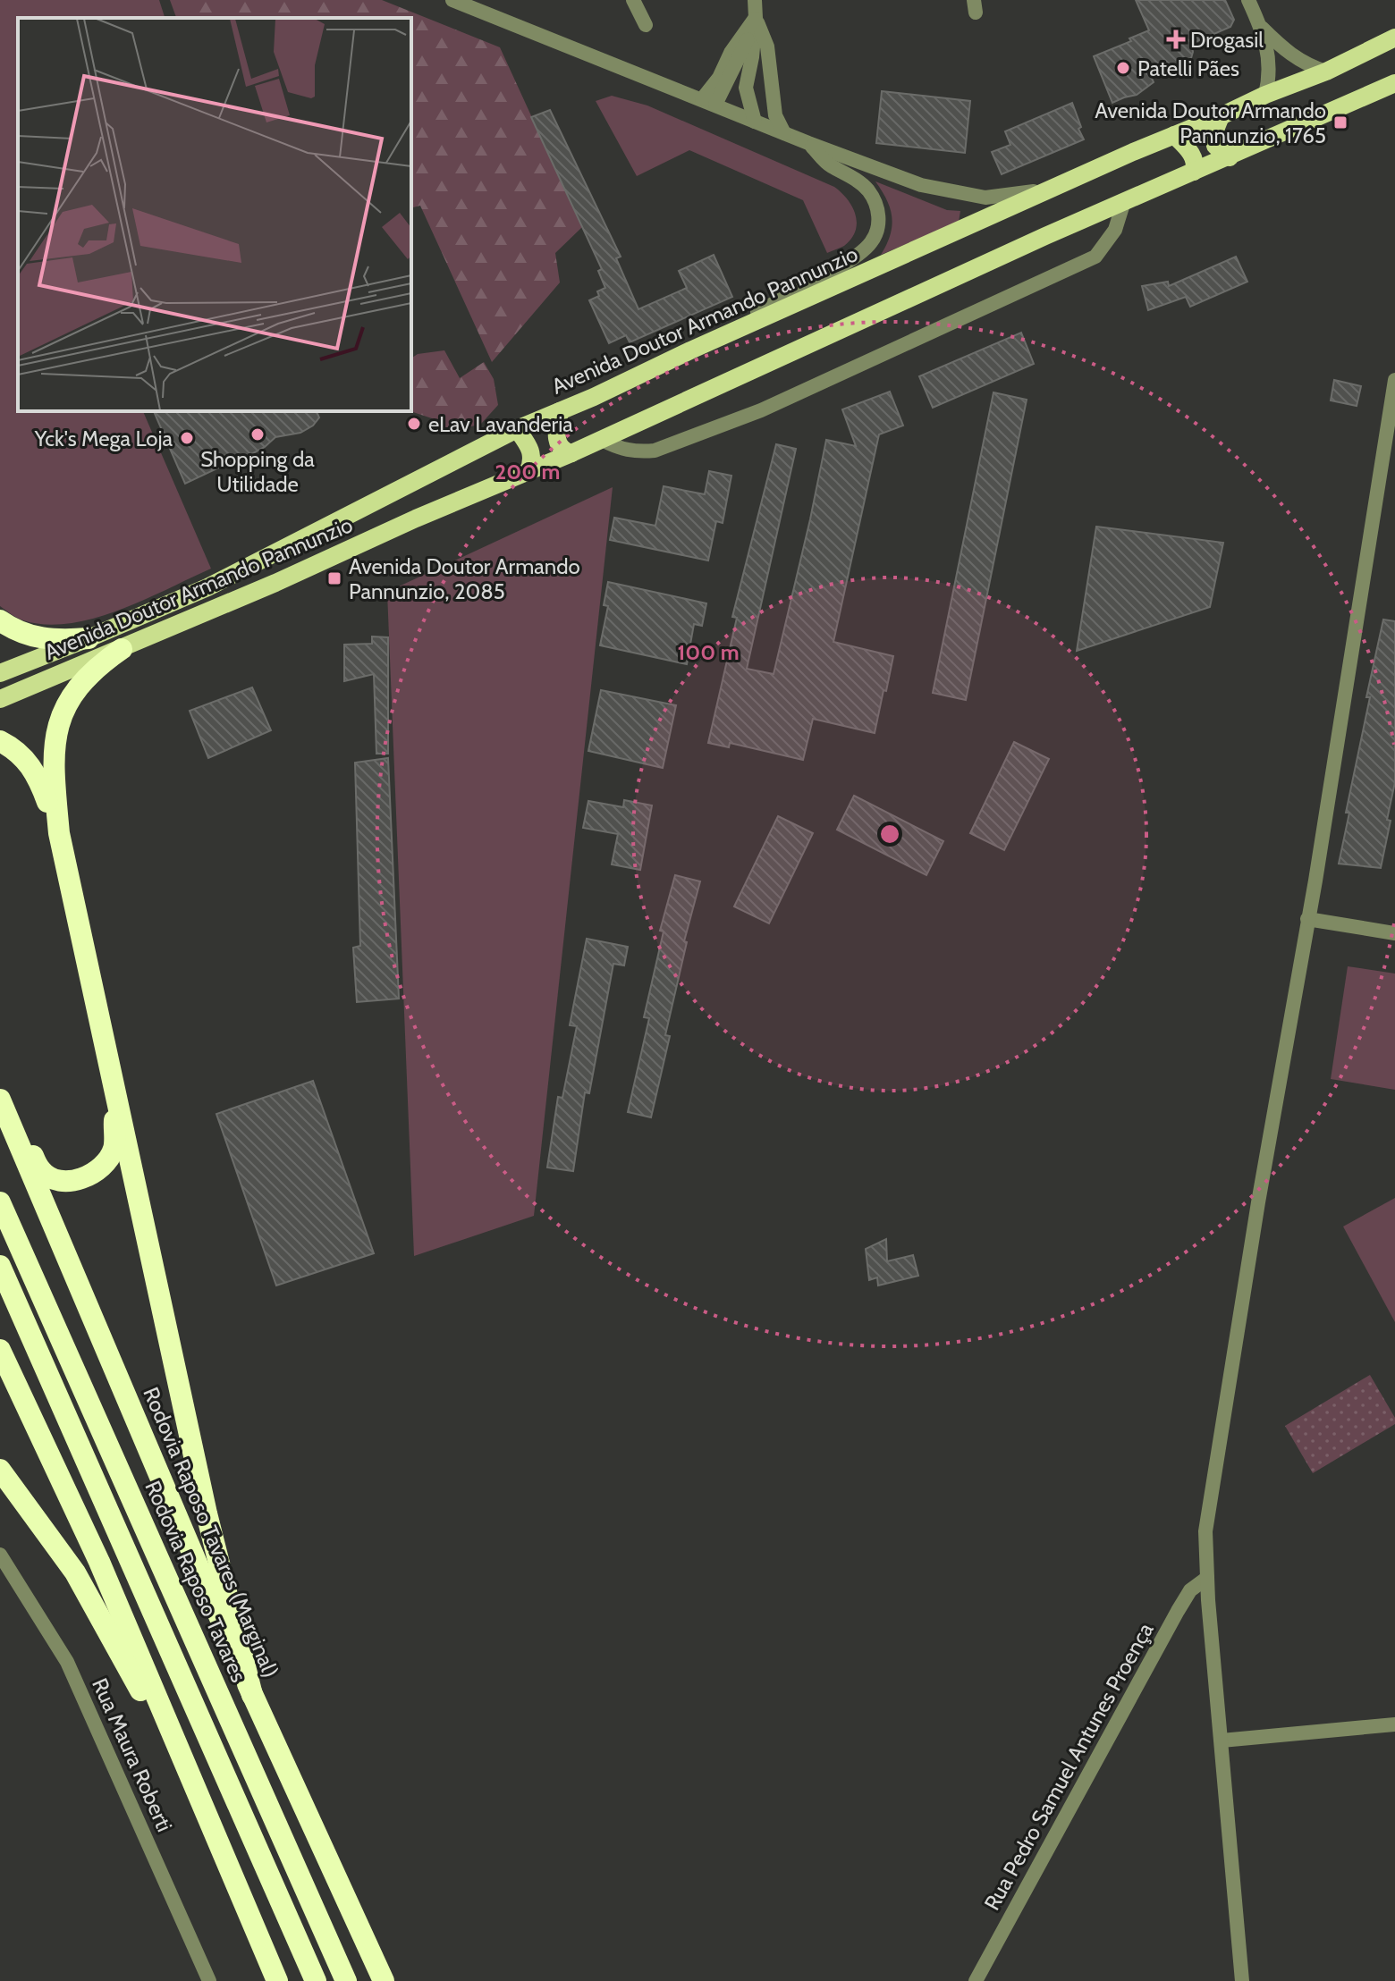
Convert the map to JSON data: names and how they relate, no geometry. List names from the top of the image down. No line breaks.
{"streets":{"highway":["Rodovia Raposo Tavares (Marginal)","Rodovia Raposo Tavares"],"main road":["Avenida Doutor Armando Pannunzio"],"street":["Rua Maura Roberti","Rua Pedro Samuel Antunes Proença"]},"places":{"health":["Drogasil"],"other":["Patelli Pães","eLav Lavanderia","Shopping da Utilidade","Yck's Mega Loja"],"transit":["Avenida Doutor Armando Pannunzio, 1765","Avenida Doutor Armando Pannunzio, 2085"]},"rings":["200 m","100 m"]}
